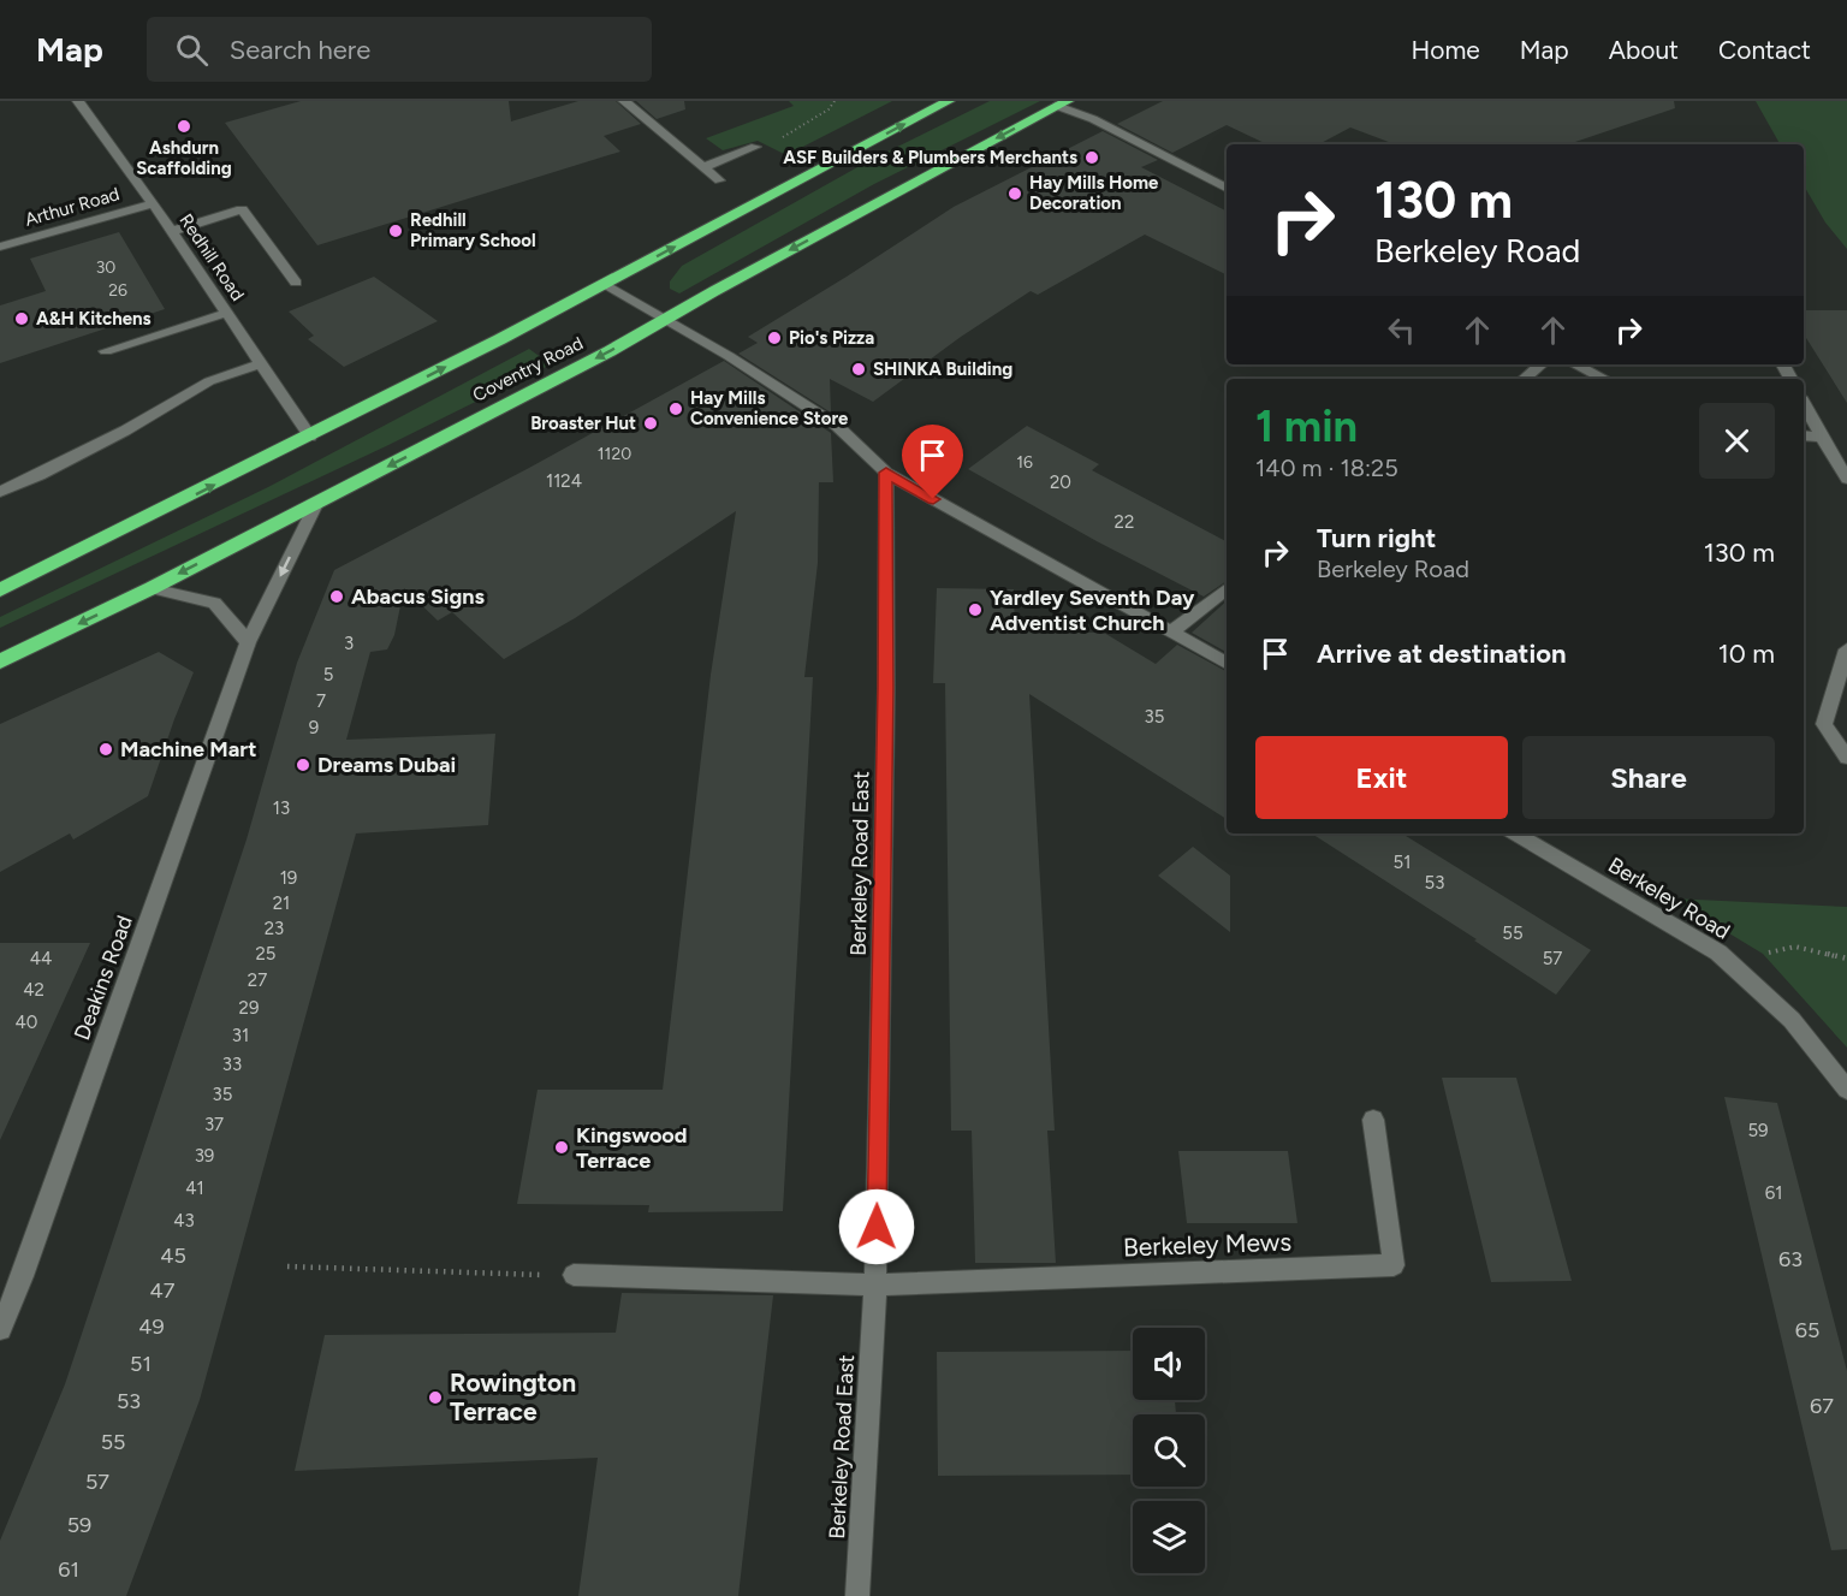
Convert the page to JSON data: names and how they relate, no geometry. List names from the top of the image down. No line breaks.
{"streets":{"highway":["Coventry Road"],"street":["Arthur Road","Redhill Road","Berkeley Road East","Berkeley Road","Deakins Road","Berkeley Mews"]},"crossings":[["Arthur Road","Redhill Road"],["Redhill Road","Coventry Road"],["Coventry Road","Deakins Road"],["Berkeley Road East","Berkeley Mews"]],"places":["Ashdurn Scaffolding","ASF Builders & Plumbers Merchants","Hay Mills Home Decoration","Redhill Primary School","A&H Kitchens","Pio's Pizza","SHINKA Building","Hay Mills Convenience Store","Broaster Hut","Abacus Signs","Yardley Seventh Day Adventist Church","Machine Mart","Dreams Dubai","Kingswood Terrace","Rowington Terrace"],"house_numbers":["30","26","1120","16","1124","20","22","3","5","7","35","9","13","51","19","53","21","23","55","25","44","57","27","42","29","40","31","33","35","37","59","39","41","61","43","45","63","47","49","65","51","53","67","55","57","59","61"],"page":{"header":"Map","search":"Search here","nav":["Home","Map","About","Contact"],"turn":["130 m","Berkeley Road"],"heading":["1 min","140 m · 18:25"],"list":[{"name":"Turn right","note":"Berkeley Road","value":"130 m"},{"name":"Arrive at destination","value":"10 m"}],"buttons":["Exit","Share"]}}
